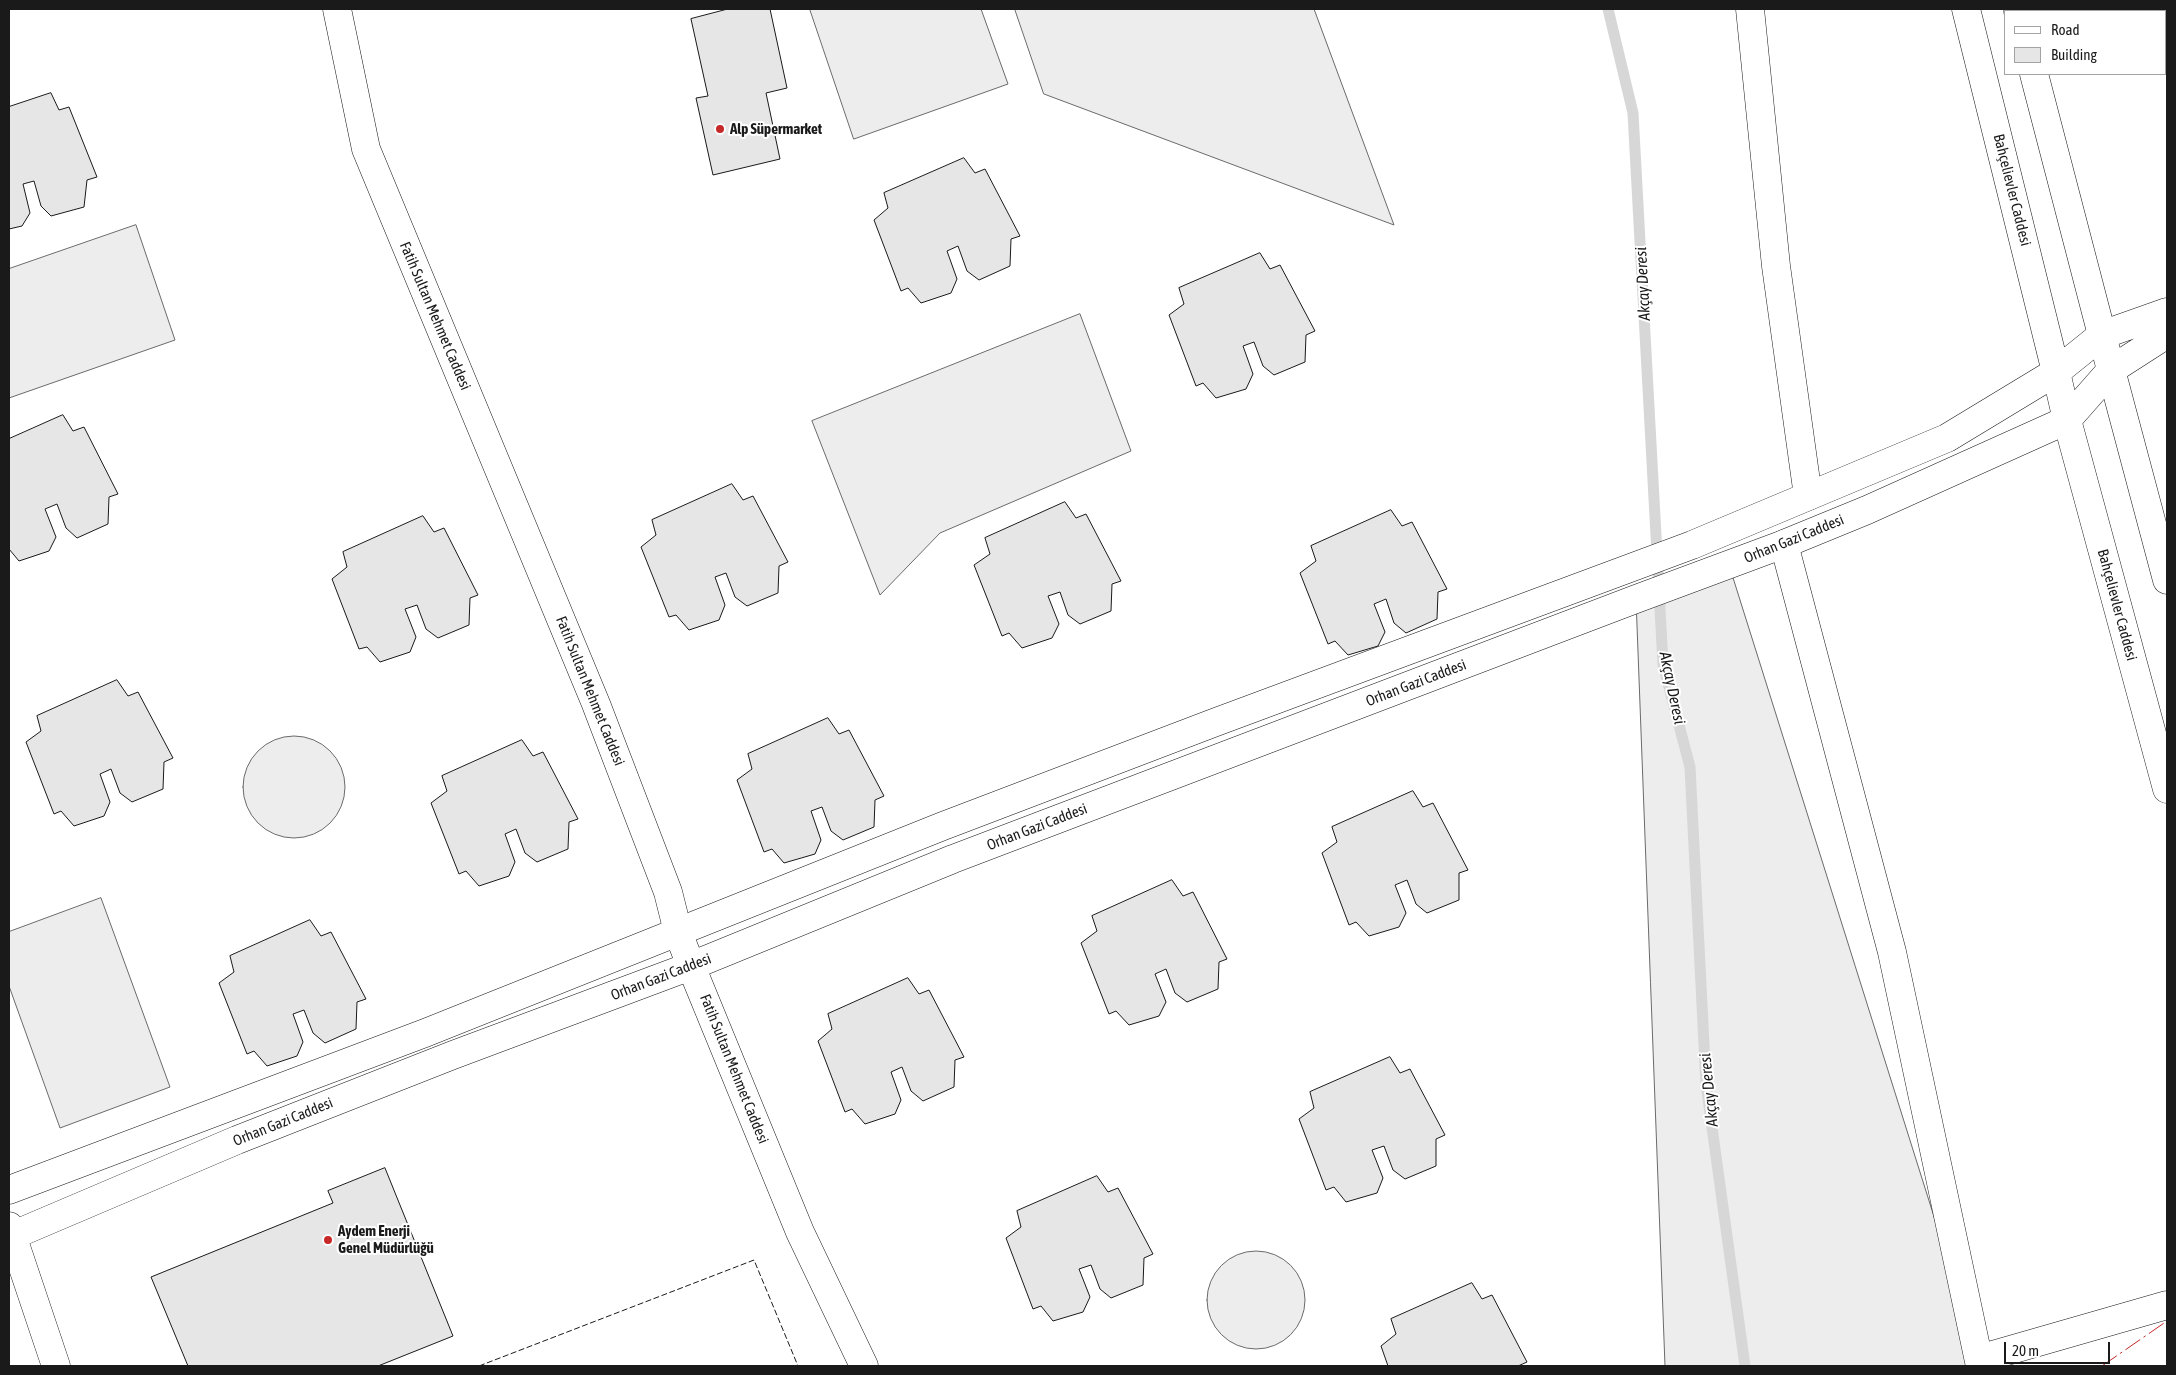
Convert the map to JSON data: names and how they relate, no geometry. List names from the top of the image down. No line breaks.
{"streets":{"street":["Bahçelievler Caddesi","Fatih Sultan Mehmet Caddesi","Orhan Gazi Caddesi"]},"crossings":[["Bahçelievler Caddesi","Orhan Gazi Caddesi"],["Fatih Sultan Mehmet Caddesi","Orhan Gazi Caddesi"]],"water":["Akçay Deresi"],"places":["Alp Süpermarket","Aydem Enerji Genel Müdürlüğü"],"legend":["Road","Building"],"scale_bar":"20 m"}
